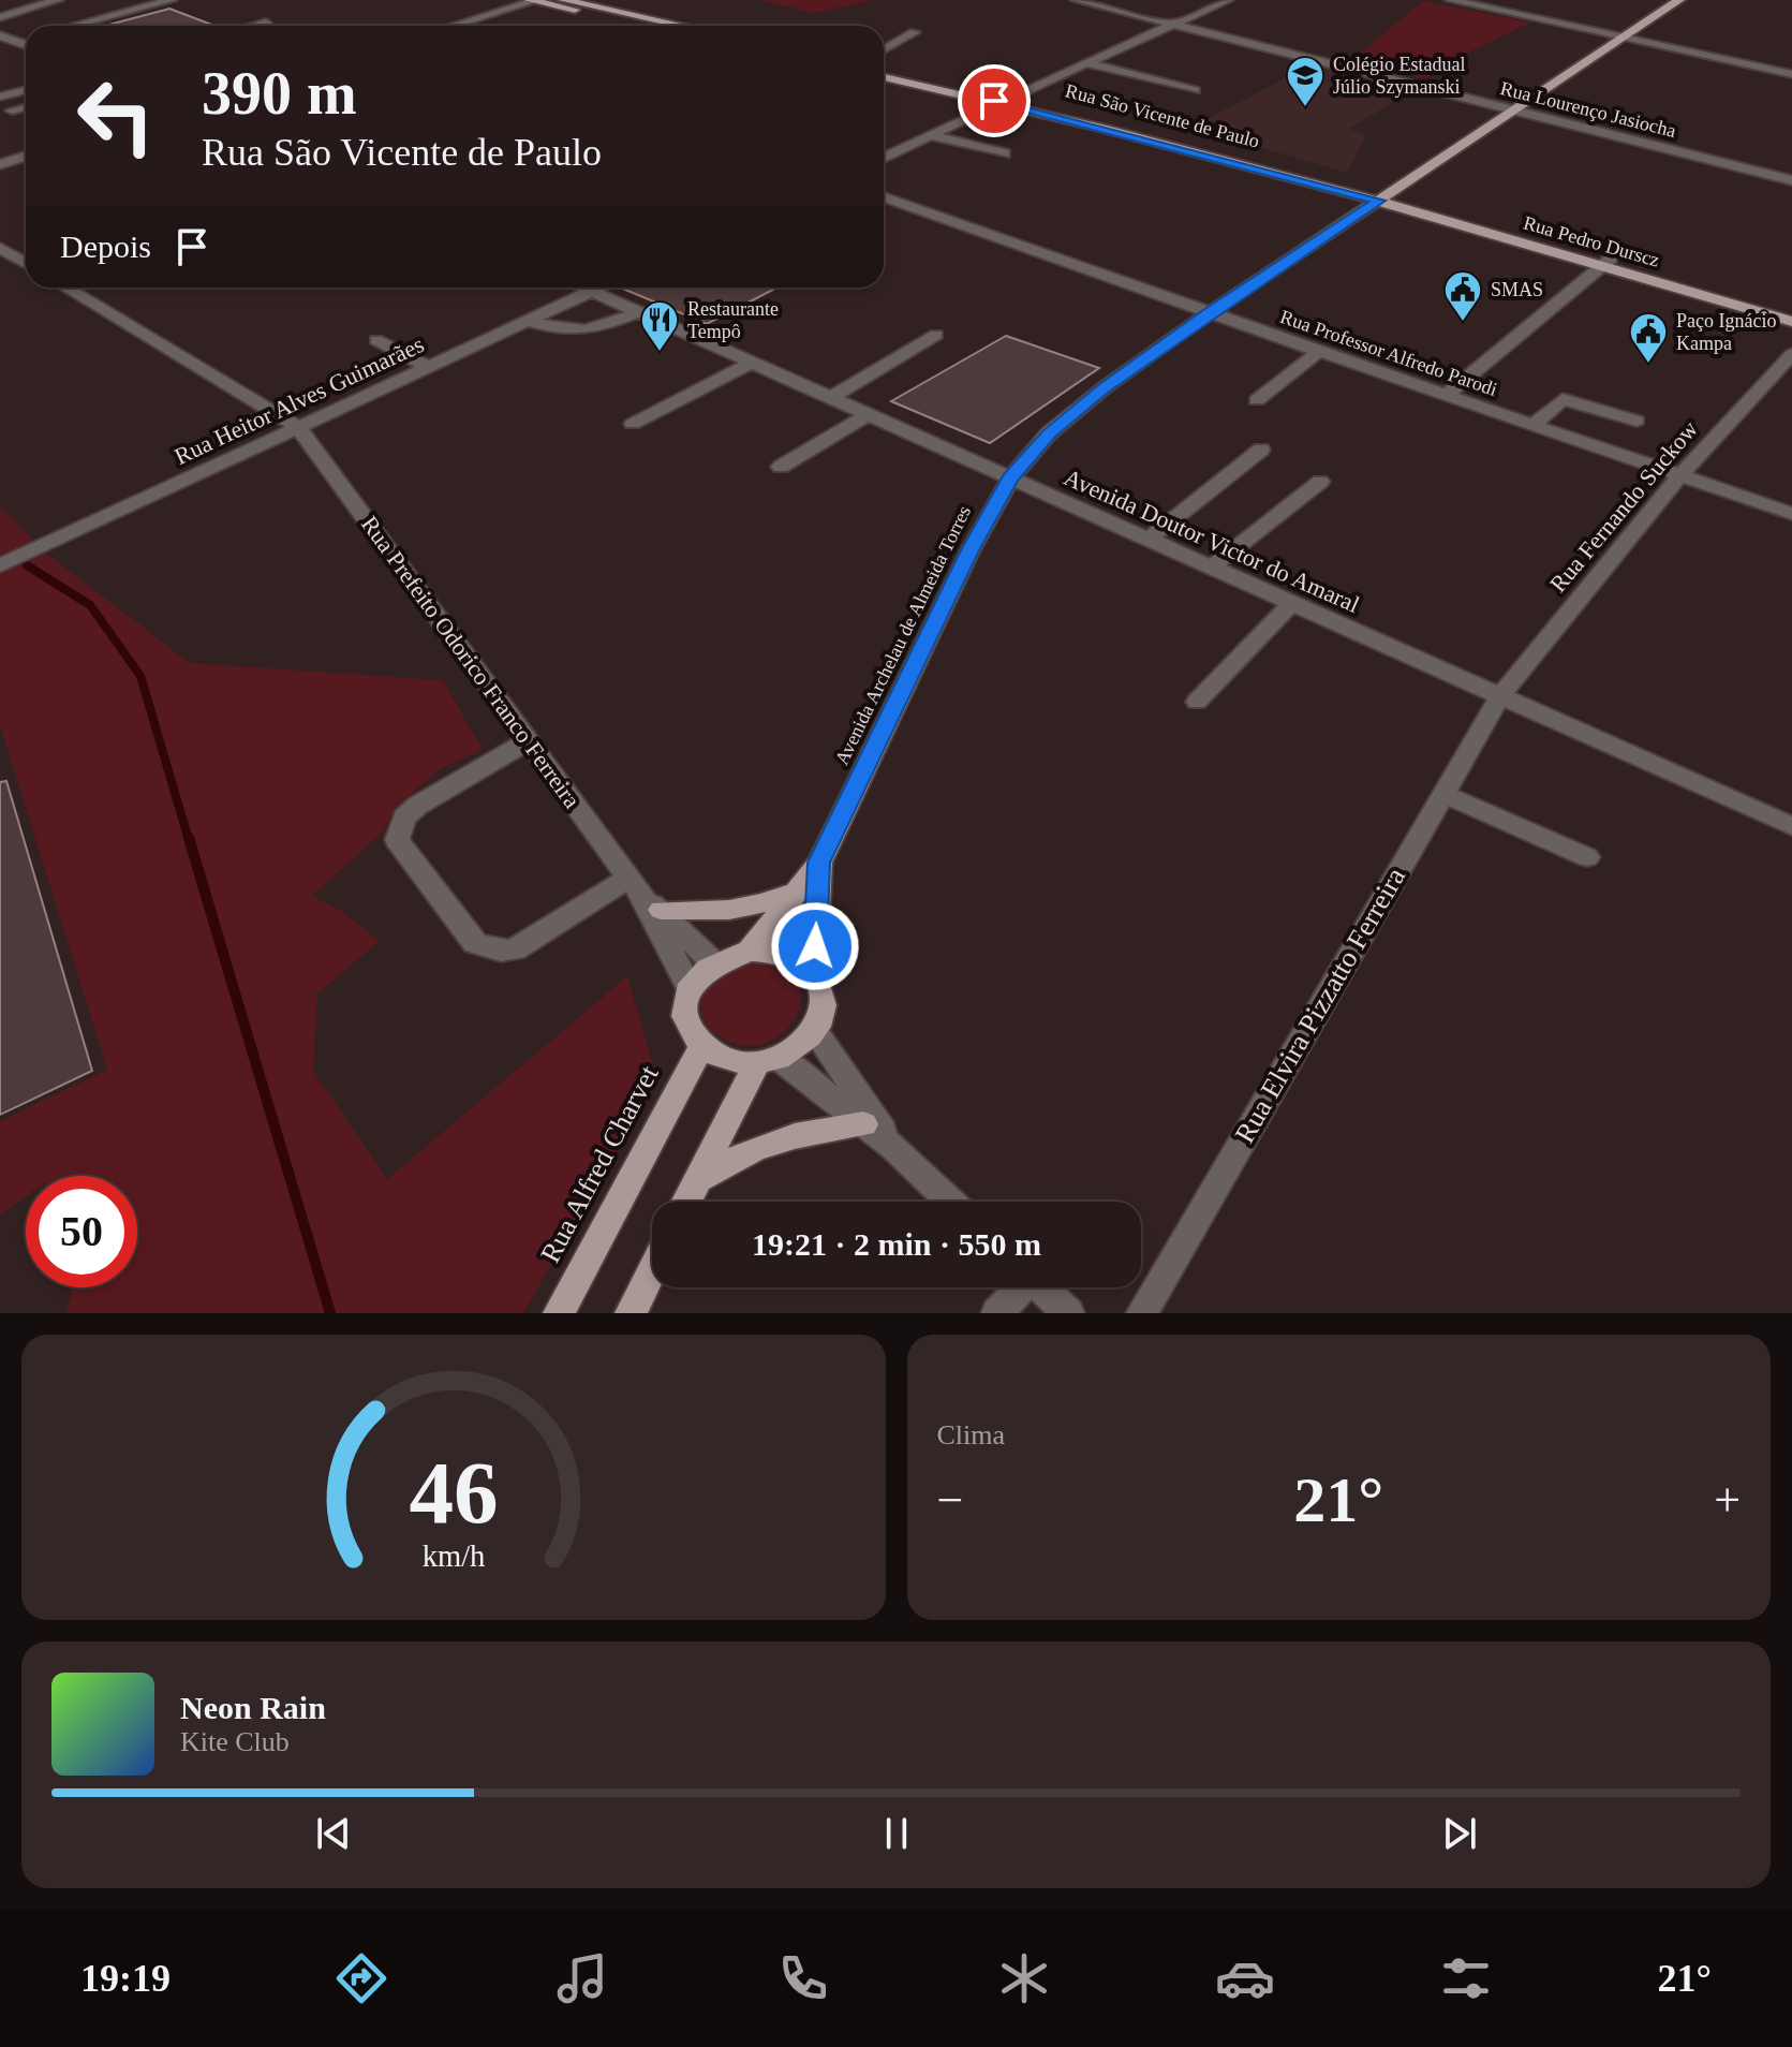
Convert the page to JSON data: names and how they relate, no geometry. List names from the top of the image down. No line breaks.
{"streets":{"main road":["Rua São Vicente de Paulo","Rua Pedro Durscz","Avenida Archelau de Almeida Torres","Rua Alfred Charvet"],"street":["Rua Lourenço Jasiocha","Rua Professor Alfredo Parodi","Rua Heitor Alves Guimarães","Rua Fernando Suckow","Avenida Doutor Victor do Amaral","Rua Prefeito Odorico Franco Ferreira","Rua Elvira Pizzatto Ferreira"]},"crossings":[["Rua Lourenço Jasiocha","Avenida Archelau de Almeida Torres"],["Rua São Vicente de Paulo","Rua Pedro Durscz"],["Rua São Vicente de Paulo","Avenida Archelau de Almeida Torres"],["Rua Pedro Durscz","Avenida Archelau de Almeida Torres"],["Rua Professor Alfredo Parodi","Rua Fernando Suckow"],["Rua Professor Alfredo Parodi","Avenida Archelau de Almeida Torres"],["Rua Heitor Alves Guimarães","Avenida Doutor Victor do Amaral"],["Rua Heitor Alves Guimarães","Rua Prefeito Odorico Franco Ferreira"],["Rua Fernando Suckow","Avenida Doutor Victor do Amaral"],["Rua Fernando Suckow","Rua Elvira Pizzatto Ferreira"],["Avenida Doutor Victor do Amaral","Avenida Archelau de Almeida Torres"],["Avenida Doutor Victor do Amaral","Rua Elvira Pizzatto Ferreira"],["Avenida Archelau de Almeida Torres","Rua Prefeito Odorico Franco Ferreira"],["Avenida Archelau de Almeida Torres","Rua Alfred Charvet"],["Rua Prefeito Odorico Franco Ferreira","Rua Alfred Charvet"]],"places":{"school or university":["Colégio Estadual Júlio Szymanski"],"public building":["SMAS","Paço Ignácio Kampa"],"restaurant":["Restaurante Tempô"]},"page":{"turn":["390 m","Rua São Vicente de Paulo"],"then":"Depois","limit":"50","trip":"19:21 · 2 min · 550 m","tile":"Clima","heat":["−","21°","+"],"song":["Neon Rain","Kite Club"],"tabs":["19:19","21°"],"gauge":["46","km/h"]}}
